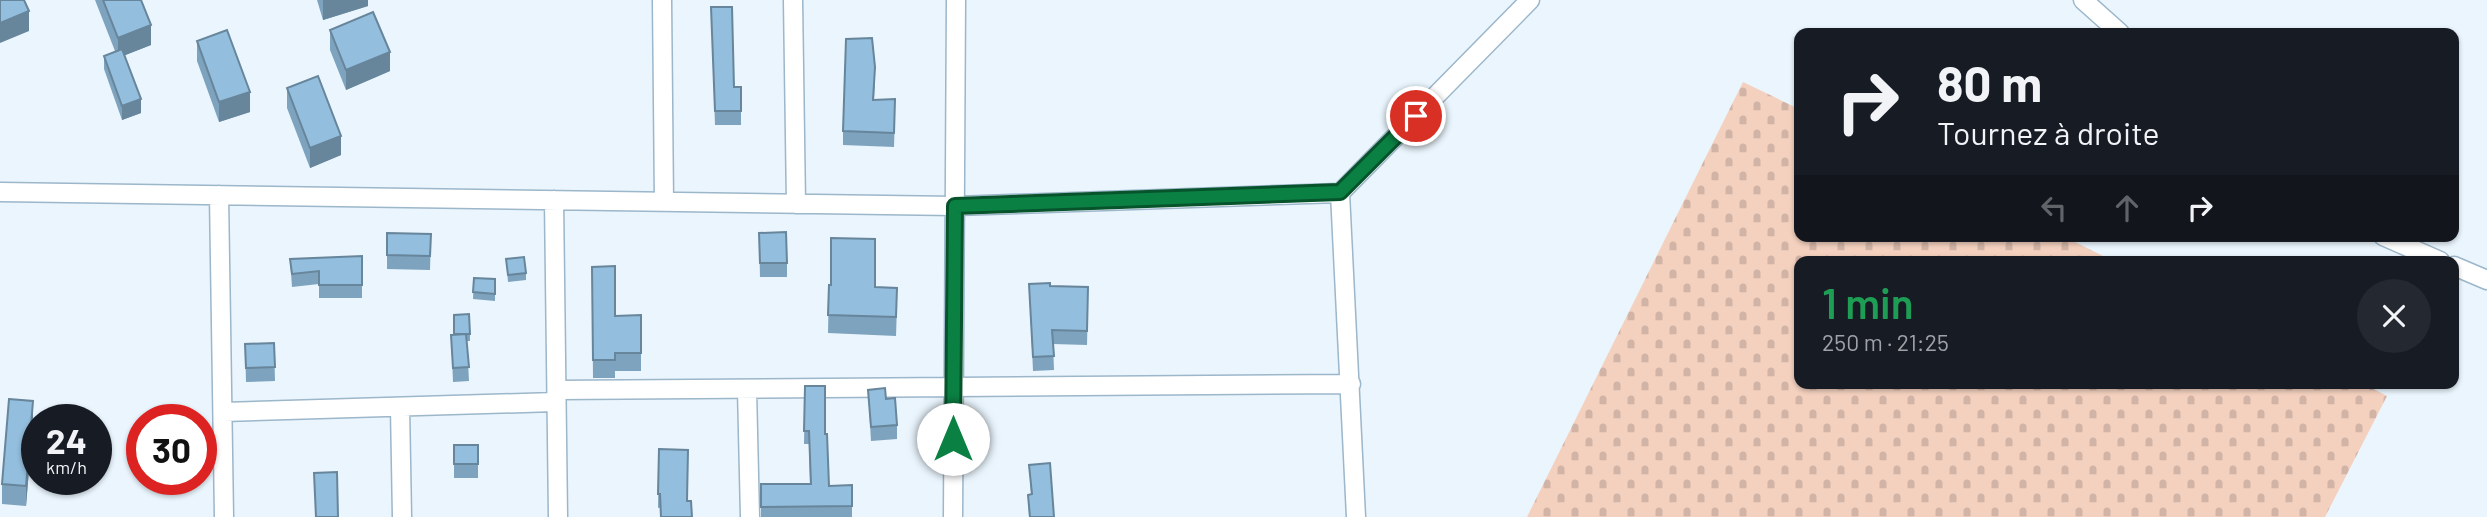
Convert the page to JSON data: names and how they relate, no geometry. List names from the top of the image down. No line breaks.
{"page":{"turn":["80 m","Tournez à droite"],"heading":["1 min","250 m · 21:25"],"speed":"24 km/h","limit":"30"}}
